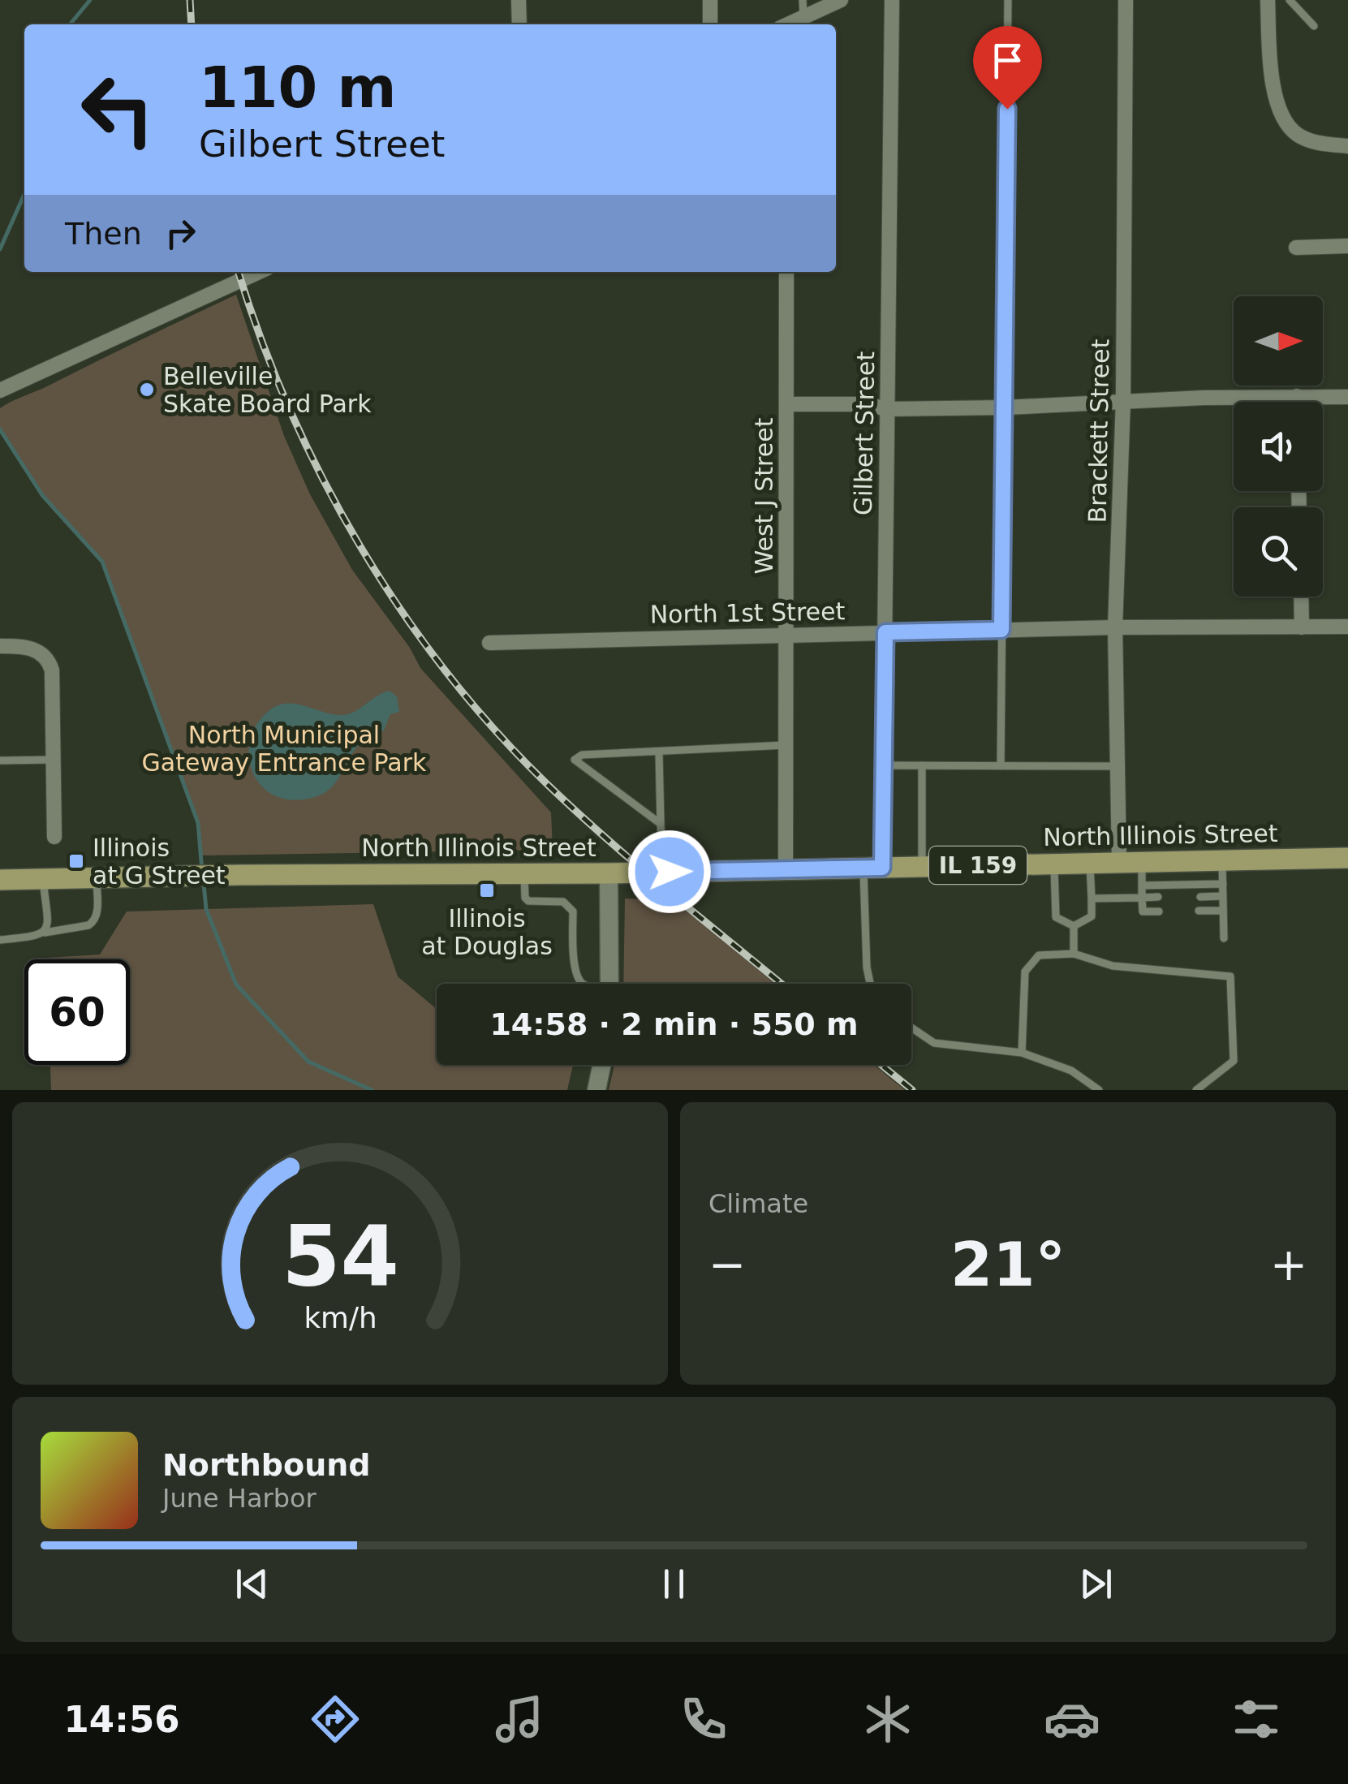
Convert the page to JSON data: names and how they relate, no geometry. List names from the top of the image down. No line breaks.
{"streets":{"main road":["North Illinois Street","IL 159"],"street":["Brackett Street","Gilbert Street","West J Street","North 1st Street"]},"crossings":[["Brackett Street","North 1st Street"],["Brackett Street","North Illinois Street"],["Gilbert Street","North 1st Street"],["Gilbert Street","North Illinois Street"],["West J Street","North 1st Street"],["West J Street","North Illinois Street"]],"parks":["North Municipal Gateway Entrance Park"],"places":{"other":["Belleville Skate Board Park"],"transit":["Illinois at G Street","Illinois at Douglas"]},"north":"right","page":{"turn":["110 m","Gilbert Street"],"then":"Then","limit":"60","trip":"14:58 · 2 min · 550 m","tile":"Climate","heat":["−","21°","+"],"song":["Northbound","June Harbor"],"tabs":"14:56","gauge":["54","km/h"]}}
